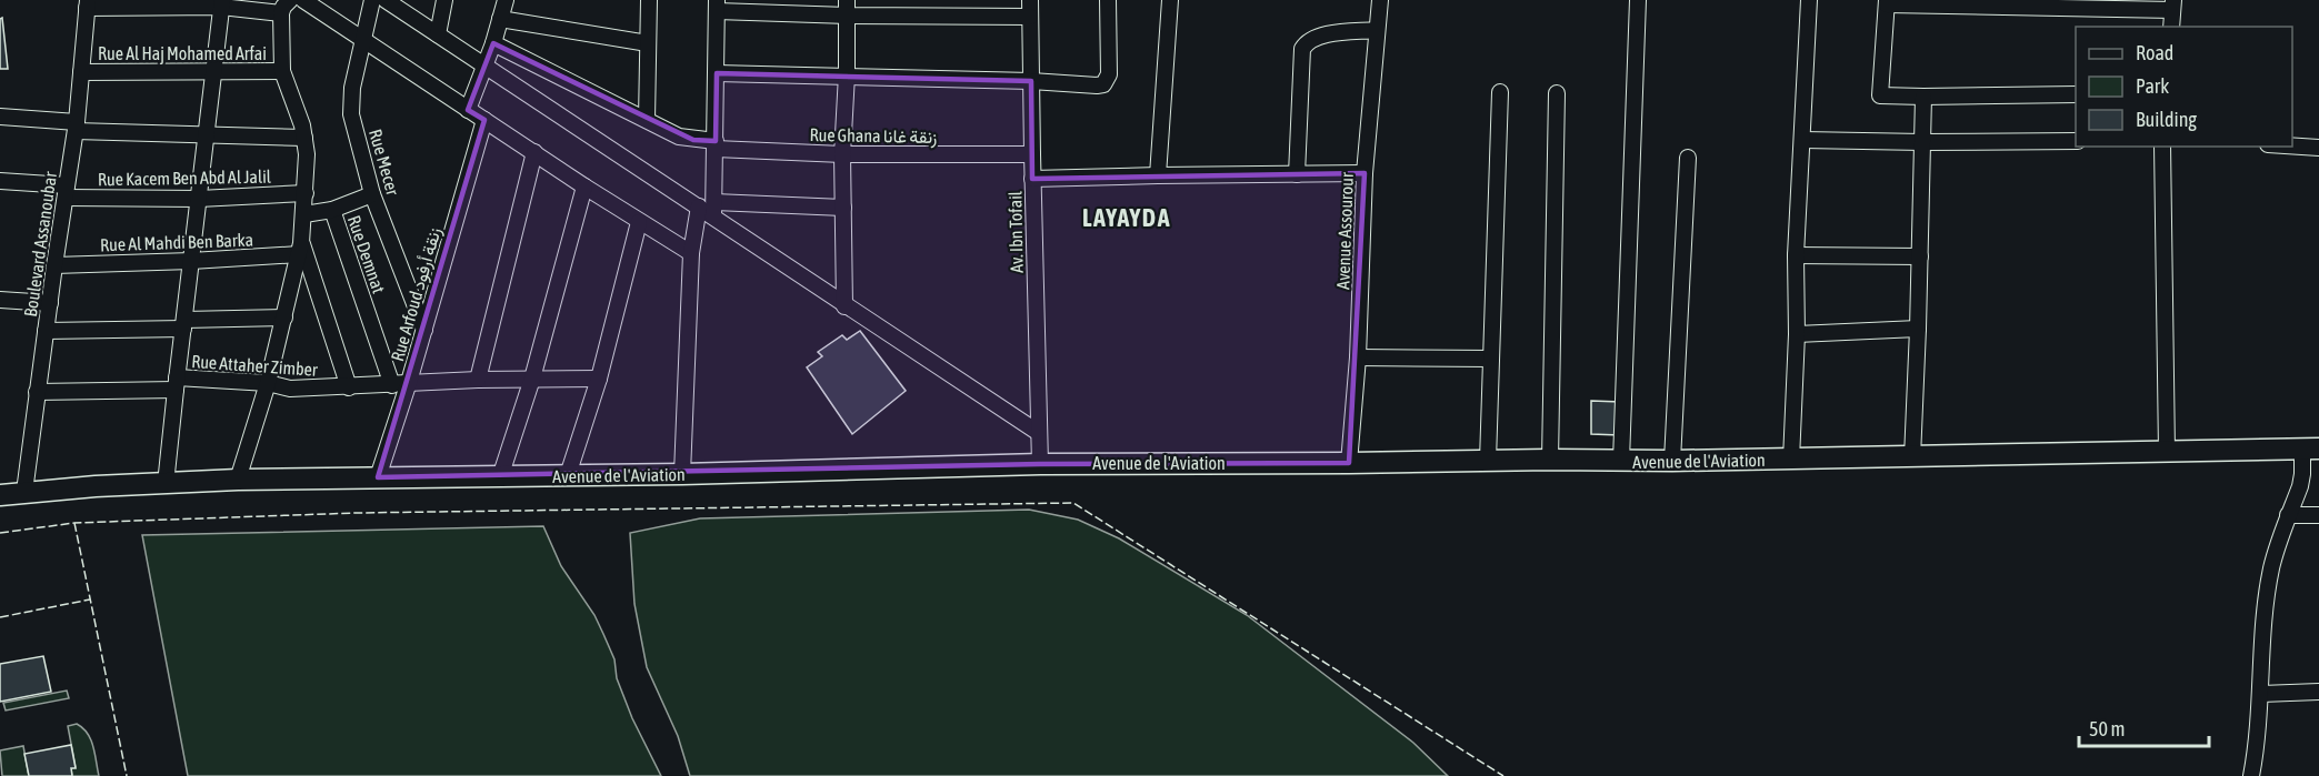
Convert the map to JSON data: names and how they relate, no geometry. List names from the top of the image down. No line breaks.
{"streets":{"street":["Rue Al Haj Mohamed Arfai","Rue Ghana زنقة غانا","Rue Mecer","Rue Kacem Ben Abd Al Jalil","Avenue Assourour","Av. Ibn Tofail","Rue Al Mahdi Ben Barka","Boulevard Assanoubar","Rue Demnat","Rue Arfoud زنقة أرفود","Rue Attaher Zimber","Avenue de l'Aviation"]},"crossings":[["Rue Al Haj Mohamed Arfai","Boulevard Assanoubar"],["Rue Ghana زنقة غانا","Av. Ibn Tofail"],["Rue Mecer","Rue Arfoud زنقة أرفود"],["Rue Kacem Ben Abd Al Jalil","Boulevard Assanoubar"],["Avenue Assourour","Avenue de l'Aviation"],["Av. Ibn Tofail","Avenue de l'Aviation"],["Rue Al Mahdi Ben Barka","Boulevard Assanoubar"],["Boulevard Assanoubar","Rue Attaher Zimber"],["Boulevard Assanoubar","Avenue de l'Aviation"],["Rue Demnat","Rue Attaher Zimber"],["Rue Arfoud زنقة أرفود","Rue Attaher Zimber"],["Rue Arfoud زنقة أرفود","Avenue de l'Aviation"]],"districts":["LAYAYDA"],"legend":["Road","Park","Building"],"scale_bar":"50 m"}
